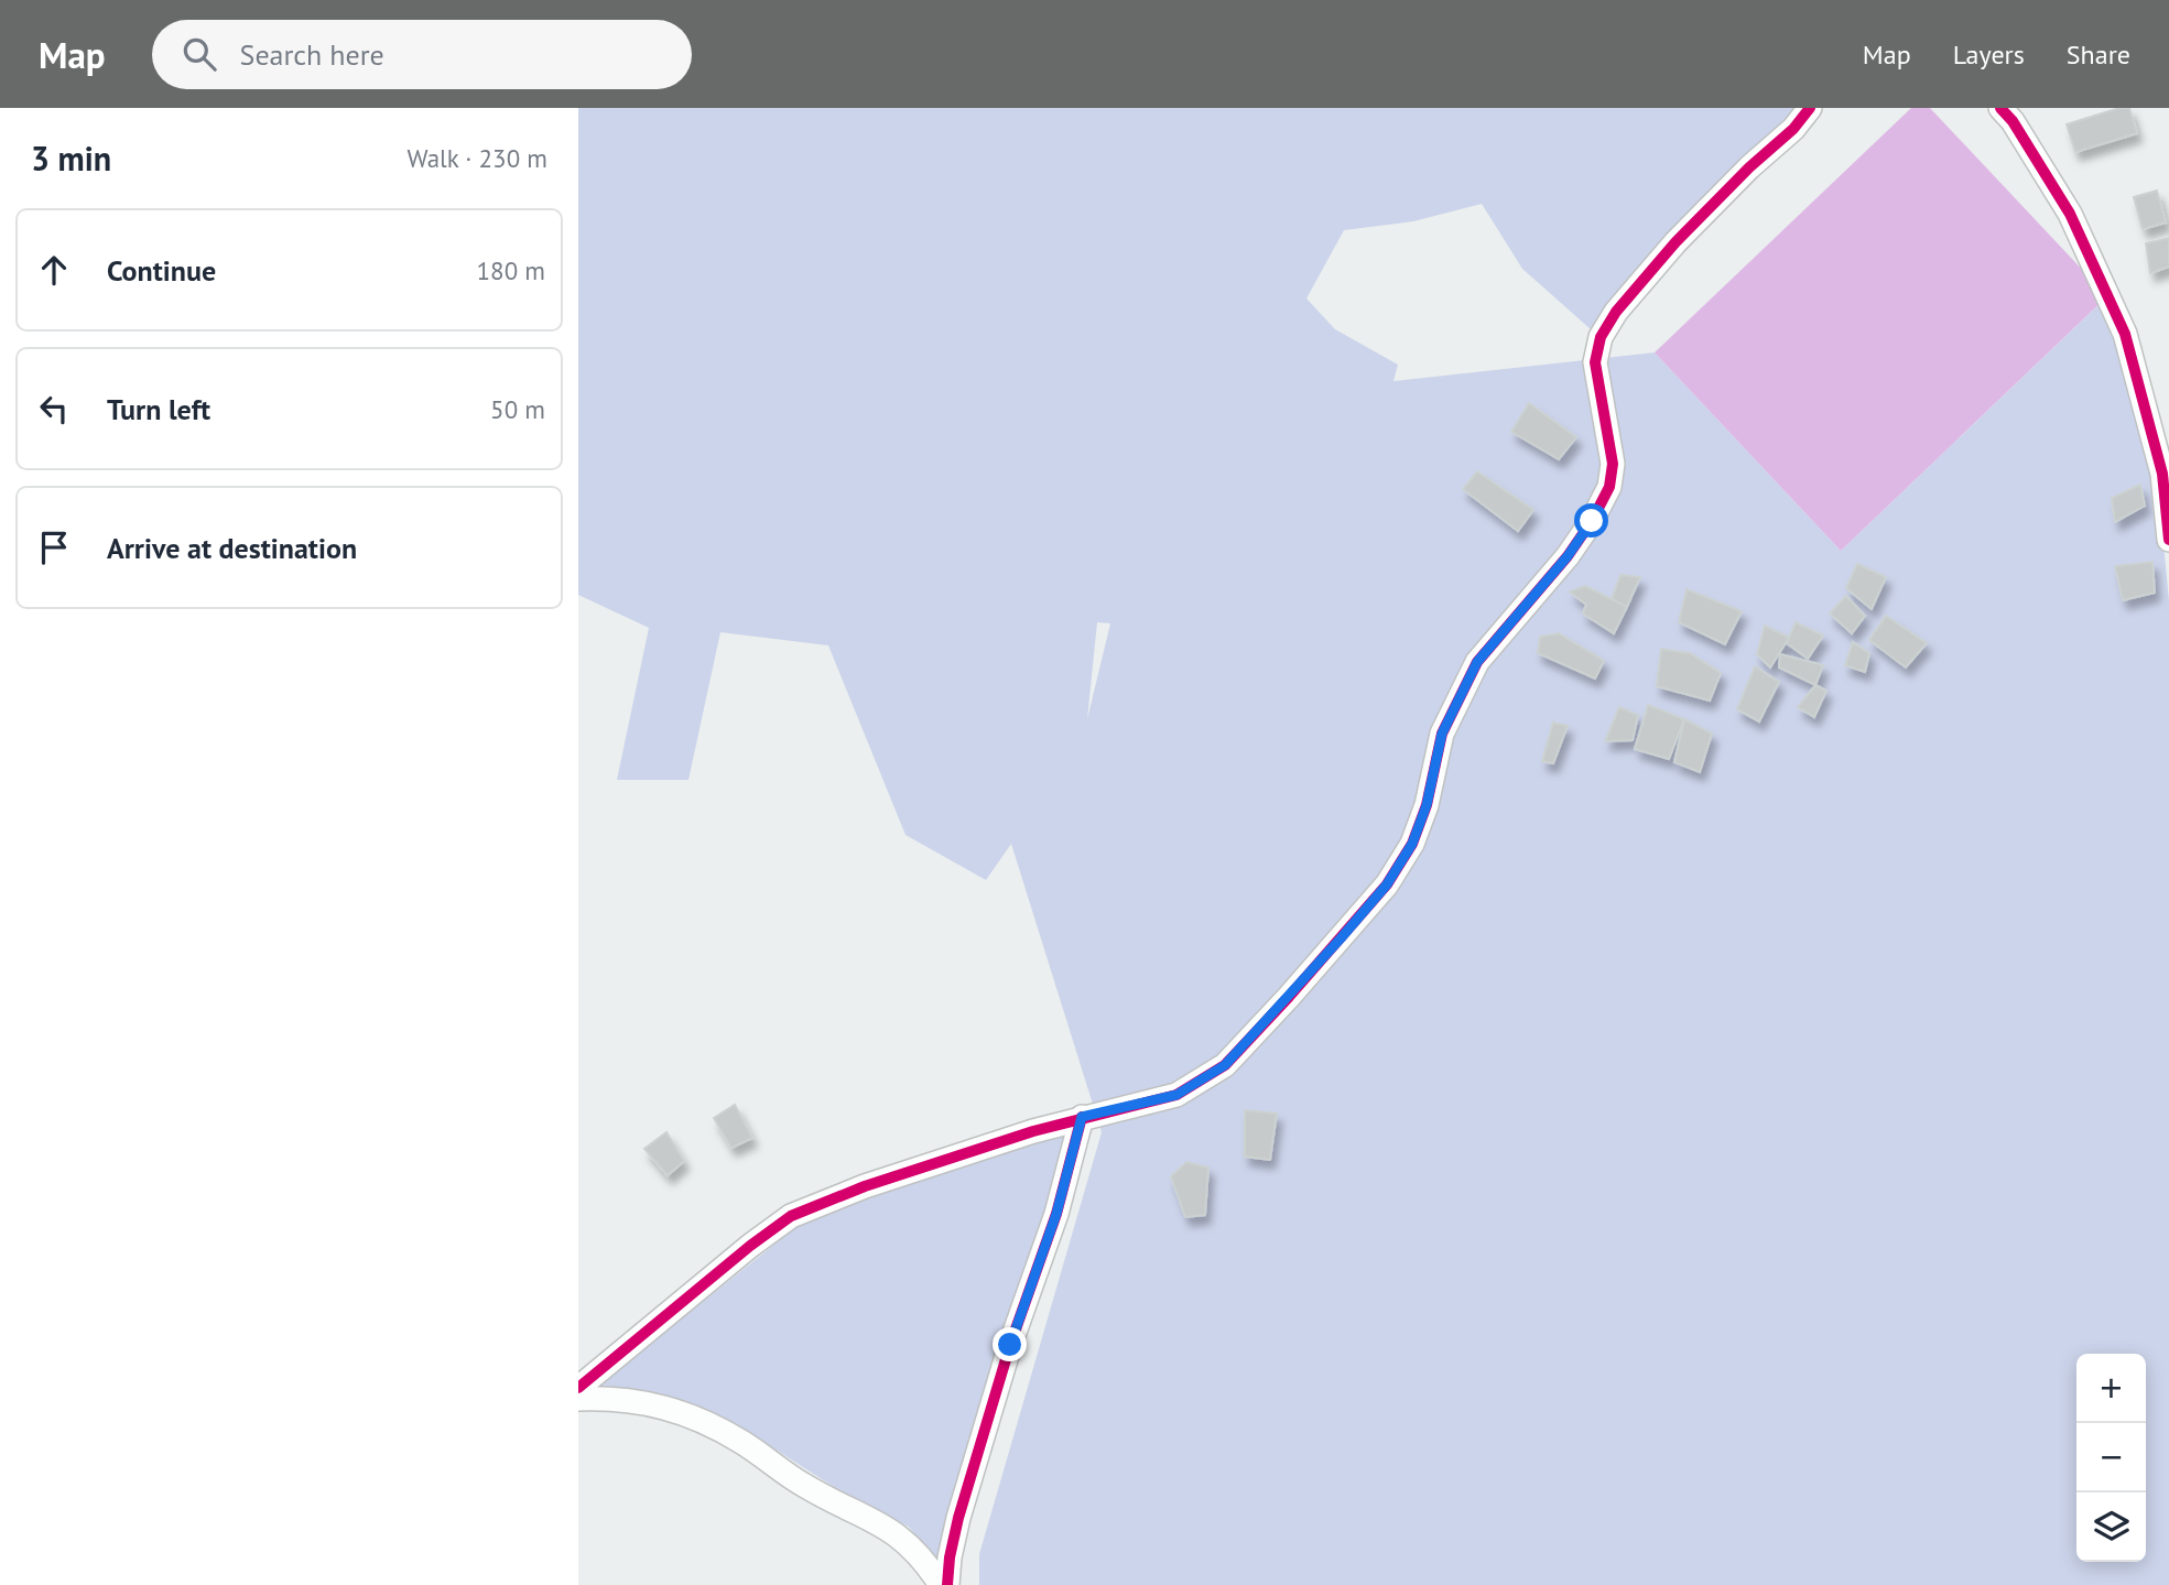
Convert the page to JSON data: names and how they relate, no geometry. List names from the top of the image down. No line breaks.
{"page":{"header":"Map","search":"Search here","nav":["Map","Layers","Share"],"heading":["3 min","Walk · 230 m"],"list":[["Continue","180 m"],["Turn left","50 m"],"Arrive at destination"],"map_buttons":["+","−"]}}
